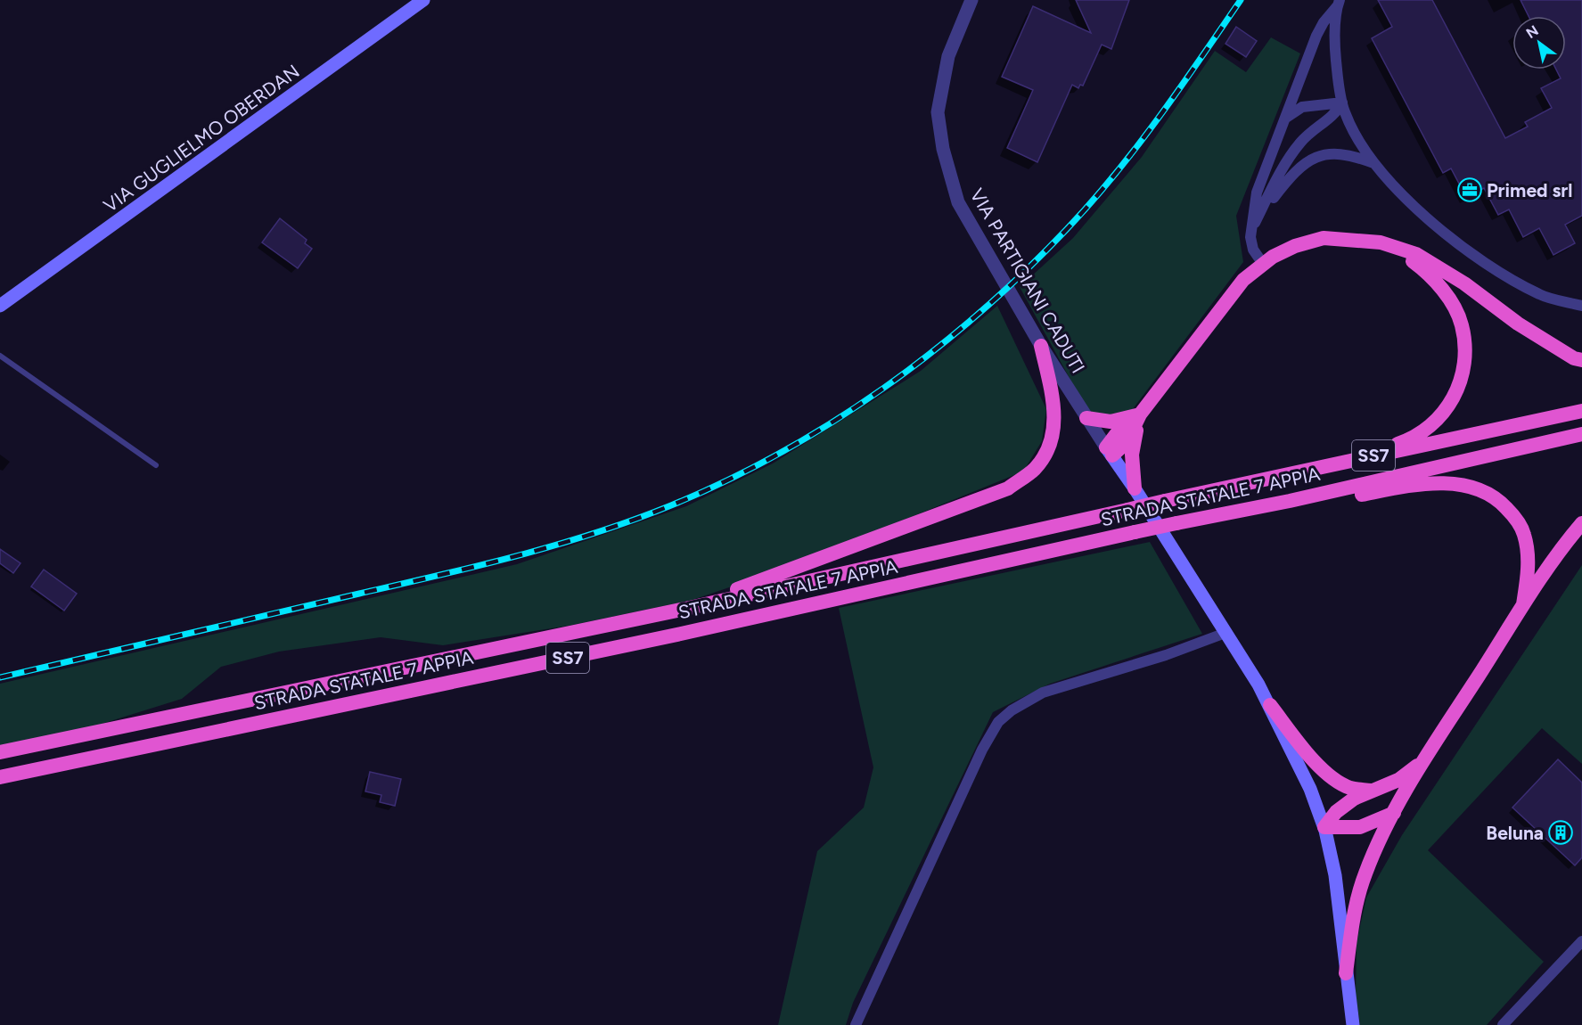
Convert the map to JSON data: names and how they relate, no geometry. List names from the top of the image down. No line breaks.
{"streets":{"highway":["SS7","STRADA STATALE 7 APPIA"],"main road":["VIA GUGLIELMO OBERDAN"],"street":["VIA PARTIGIANI CADUTI"]},"places":{"office":["Primed srl"],"building":["Beluna"]},"north":"top left"}
